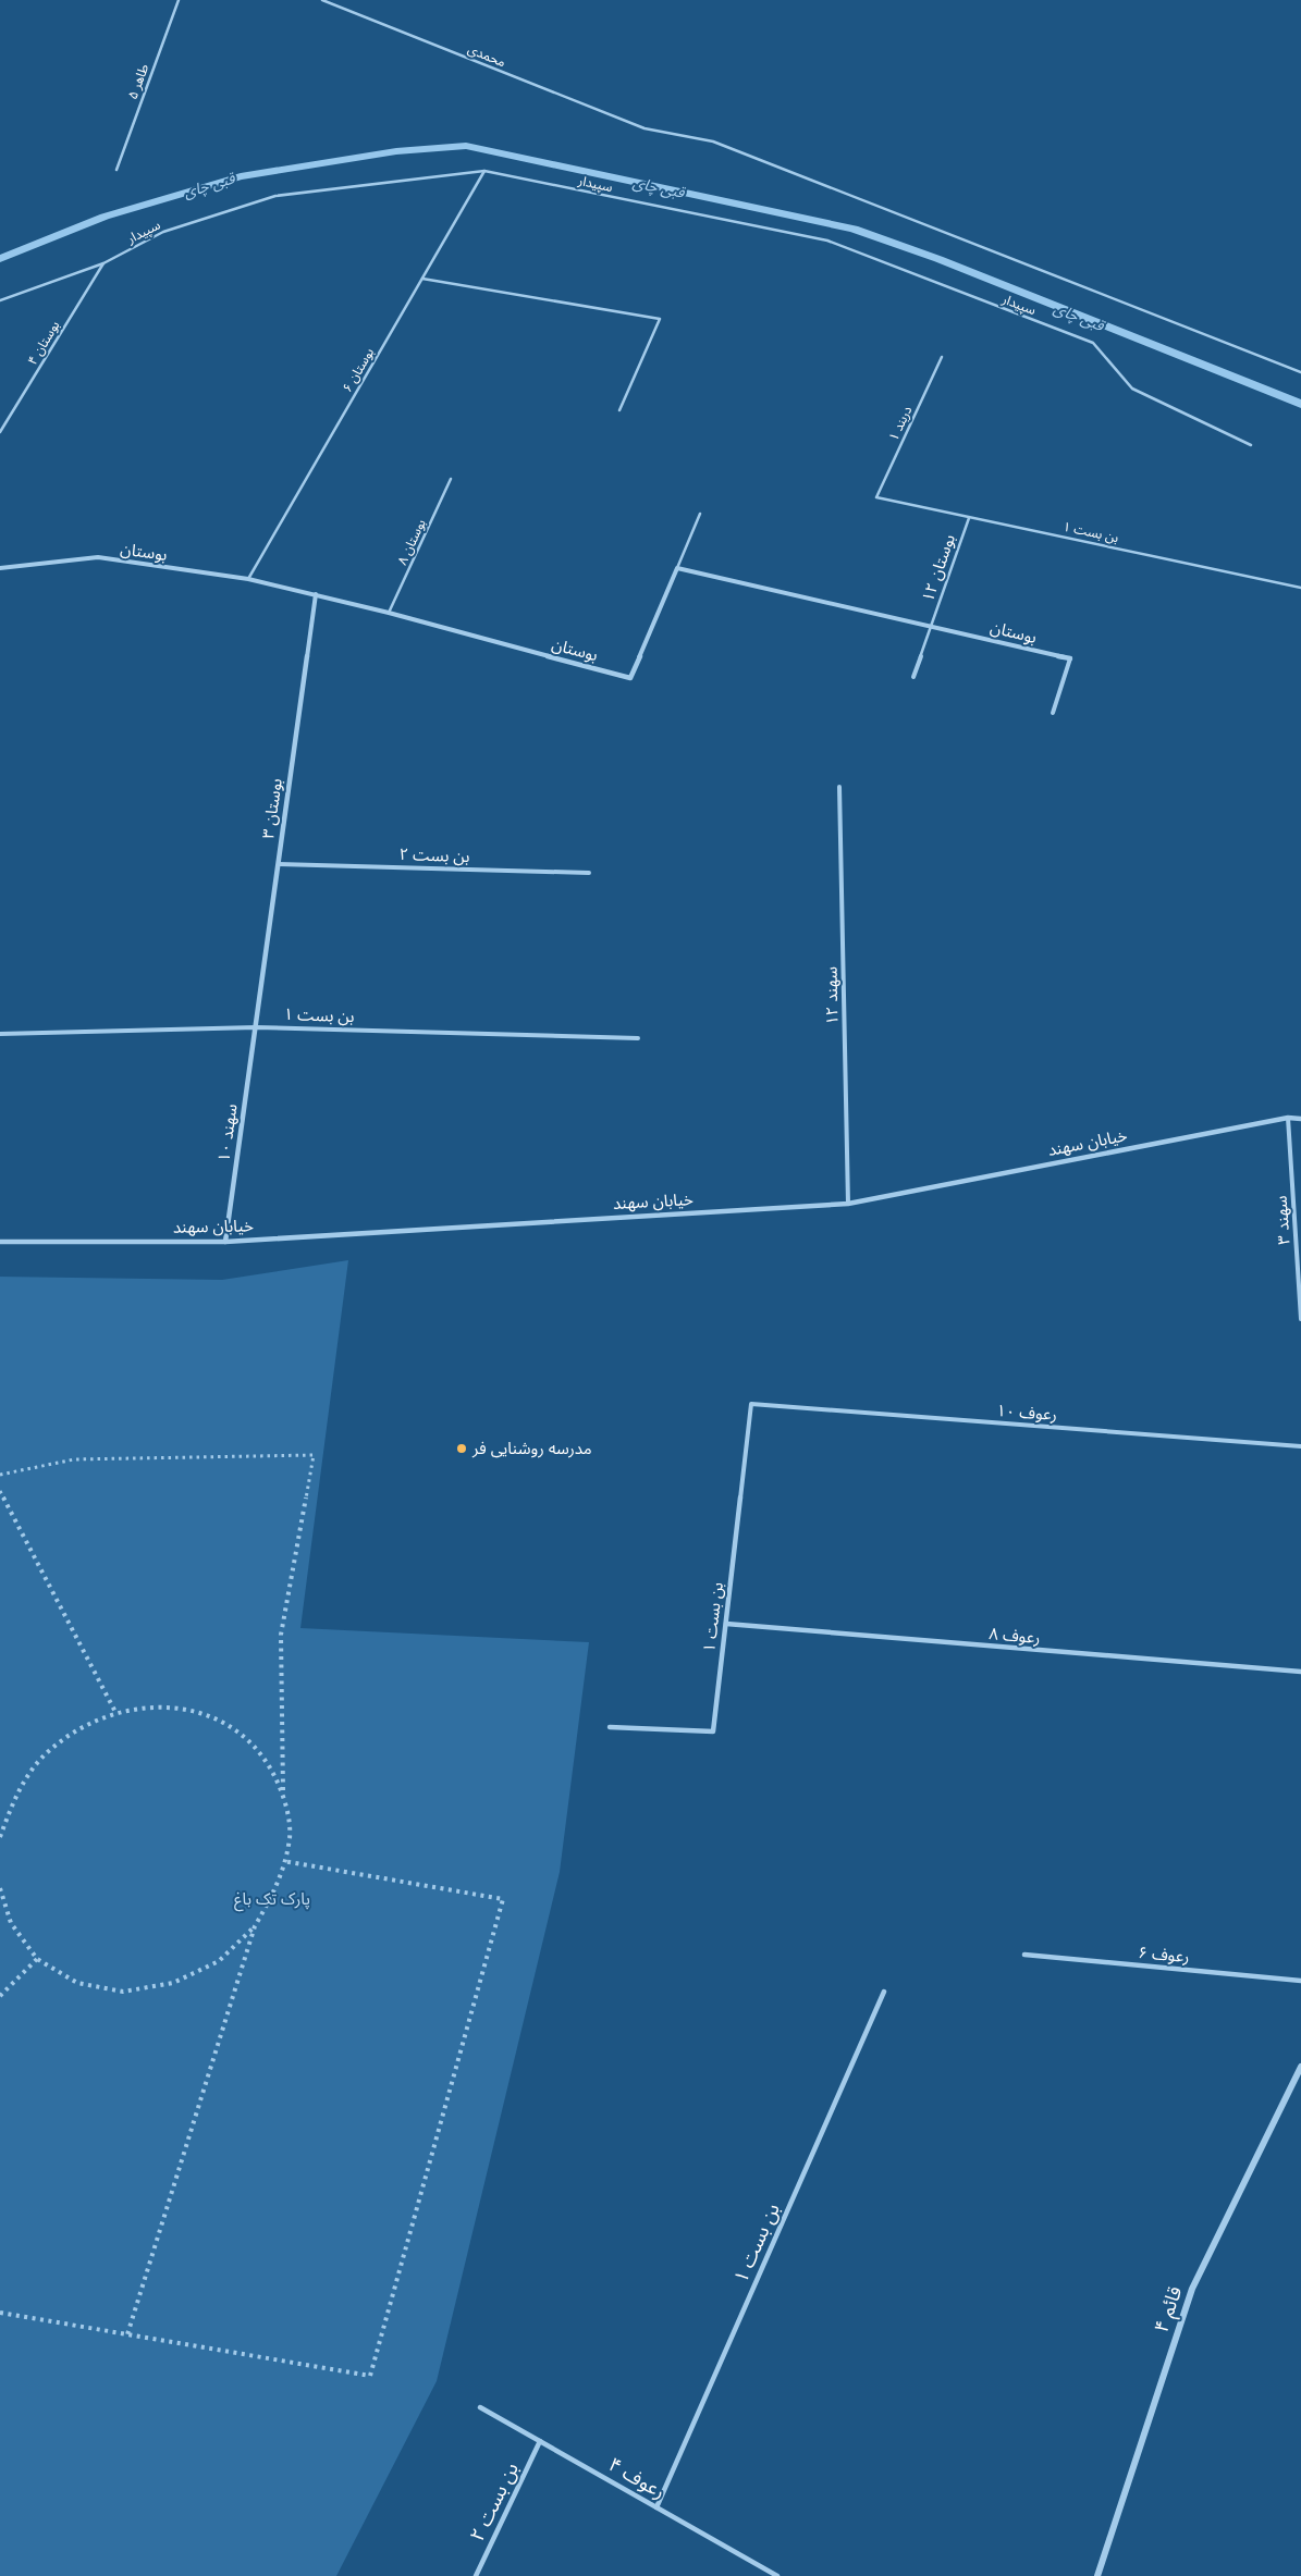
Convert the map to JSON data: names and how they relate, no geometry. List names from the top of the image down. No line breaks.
{"streets":{"street":["بوستان","بوستان ۳","سهند ۱۰","خیابان سهند","قائم ۴"],"lane":["محمدی","طاهر ۵","سپیدار","بوستان ۴","بوستان ۶","دربند ۱","بن بست ۱","بوستان ۸","بوستان ۱۲","بن بست ۲","سهند ۱۲","سهند ۳","رعوف ۱۰","رعوف ۸","رعوف ۶","رعوف ۴"]},"crossings":[["سپیدار","بوستان ۴"],["سپیدار","بوستان ۶"],["بوستان ۶","بوستان"],["دربند ۱","بن بست ۱"],["بن بست ۱","بوستان ۱۲"],["بن بست ۱","بوستان ۳"],["بن بست ۱","سهند ۱۰"],["بن بست ۱","رعوف ۱۰"],["بن بست ۱","رعوف ۸"],["بن بست ۱","رعوف ۴"],["بوستان ۸","بوستان"],["بوستان","بوستان ۱۲"],["بوستان","بوستان ۳"],["بوستان ۳","بن بست ۲"],["بوستان ۳","سهند ۱۰"],["بن بست ۲","رعوف ۴"],["سهند ۱۲","خیابان سهند"],["سهند ۱۰","خیابان سهند"],["خیابان سهند","سهند ۳"]],"water":["قبی چای"],"parks":["پارک تک باغ"],"places":["مدرسه روشنایی فر"]}
